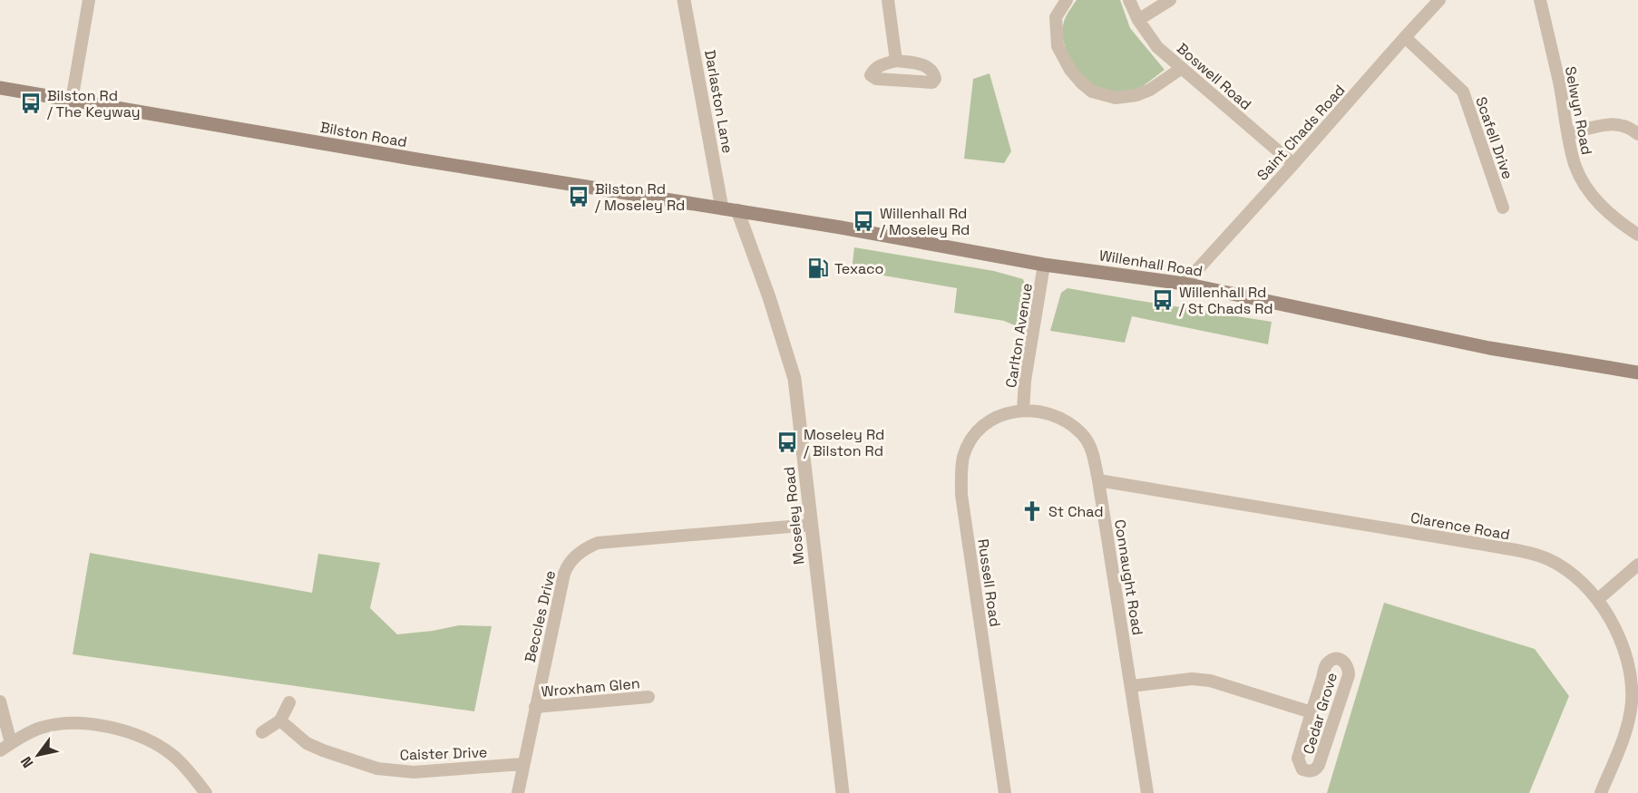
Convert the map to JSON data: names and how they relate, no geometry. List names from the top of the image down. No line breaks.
{"streets":{"main road":["Bilston Road","Willenhall Road"],"street":["Boswell Road","Darlaston Lane","Selwyn Road","Saint Chads Road","Scafell Drive","Carlton Avenue","Moseley Road","Clarence Road","Connaught Road","Russell Road","Beccles Drive","Wroxham Glen","Cedar Grove","Caister Drive"]},"crossings":[["Boswell Road","Saint Chads Road"],["Darlaston Lane","Bilston Road"],["Darlaston Lane","Willenhall Road"],["Saint Chads Road","Scafell Drive"],["Saint Chads Road","Willenhall Road"],["Bilston Road","Willenhall Road"],["Willenhall Road","Carlton Avenue"],["Willenhall Road","Moseley Road"],["Carlton Avenue","Connaught Road"],["Carlton Avenue","Russell Road"],["Moseley Road","Beccles Drive"],["Clarence Road","Connaught Road"],["Connaught Road","Russell Road"],["Connaught Road","Cedar Grove"],["Beccles Drive","Wroxham Glen"],["Beccles Drive","Caister Drive"]],"places":{"bus stop":["Bilston Rd / The Keyway","Bilston Rd / Moseley Rd","Willenhall Rd / Moseley Rd","Willenhall Rd / St Chads Rd","Moseley Rd / Bilston Rd"],"fuel station":["Texaco"],"church":["St Chad"]},"north":"bottom left"}
